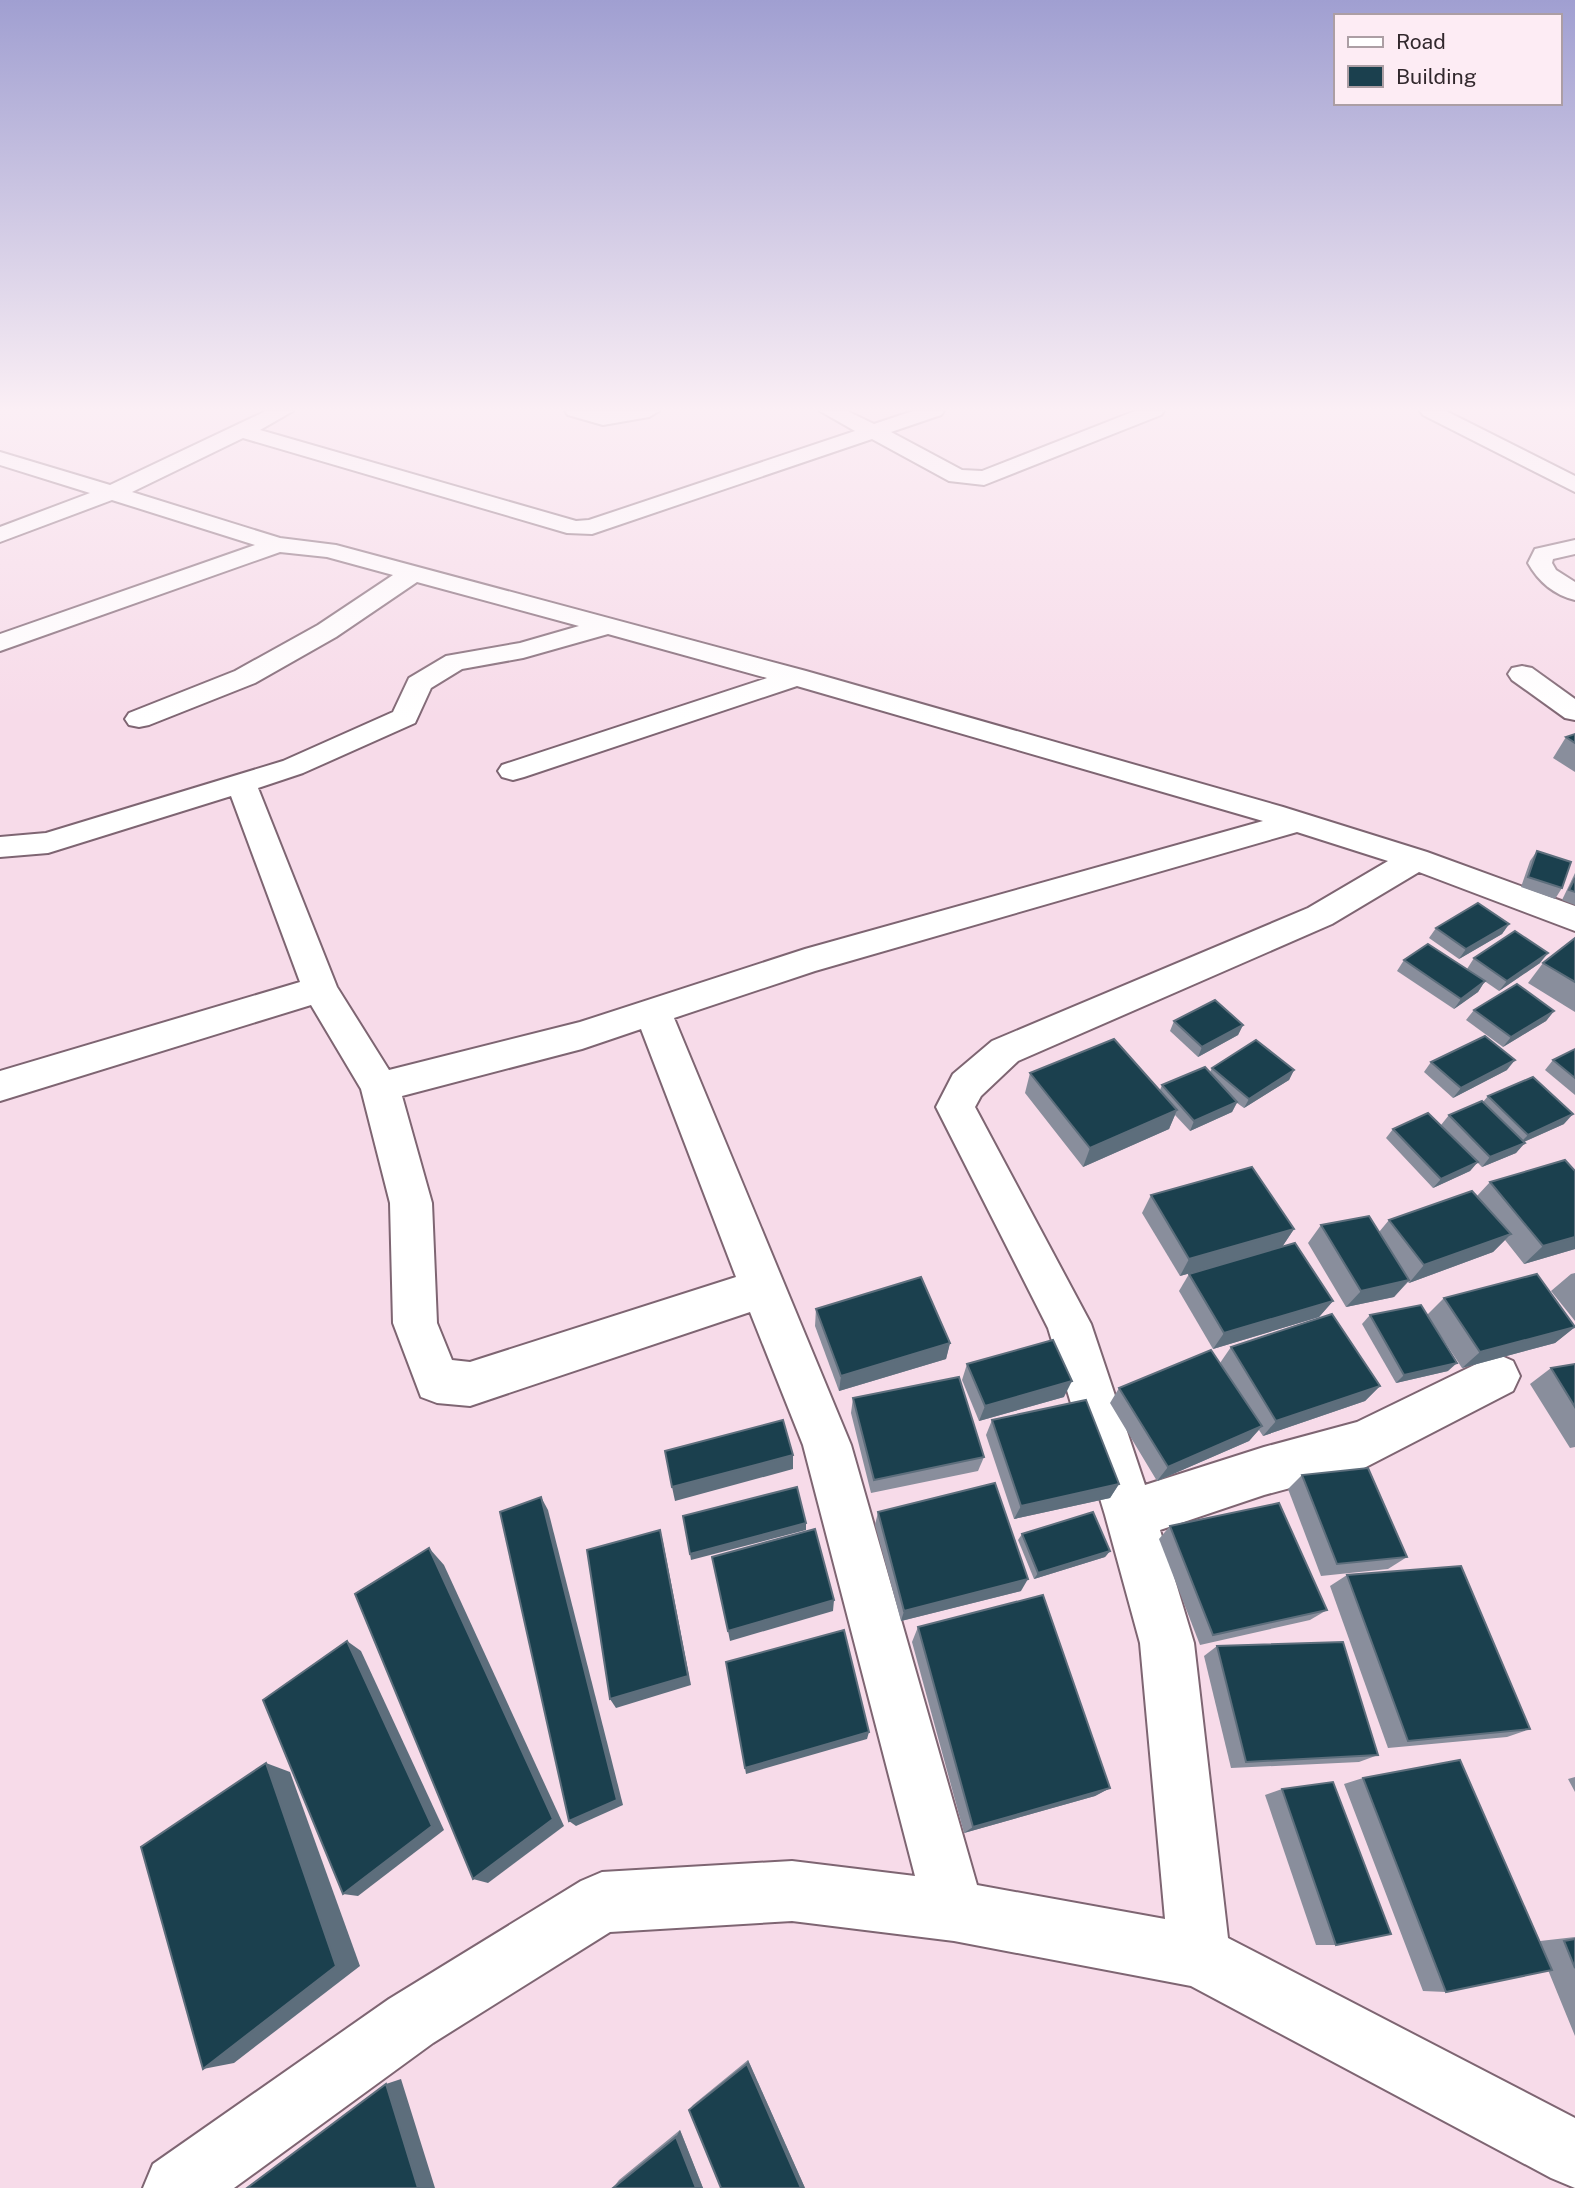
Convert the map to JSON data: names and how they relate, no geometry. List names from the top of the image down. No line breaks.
{"legend":["Road","Building"]}
